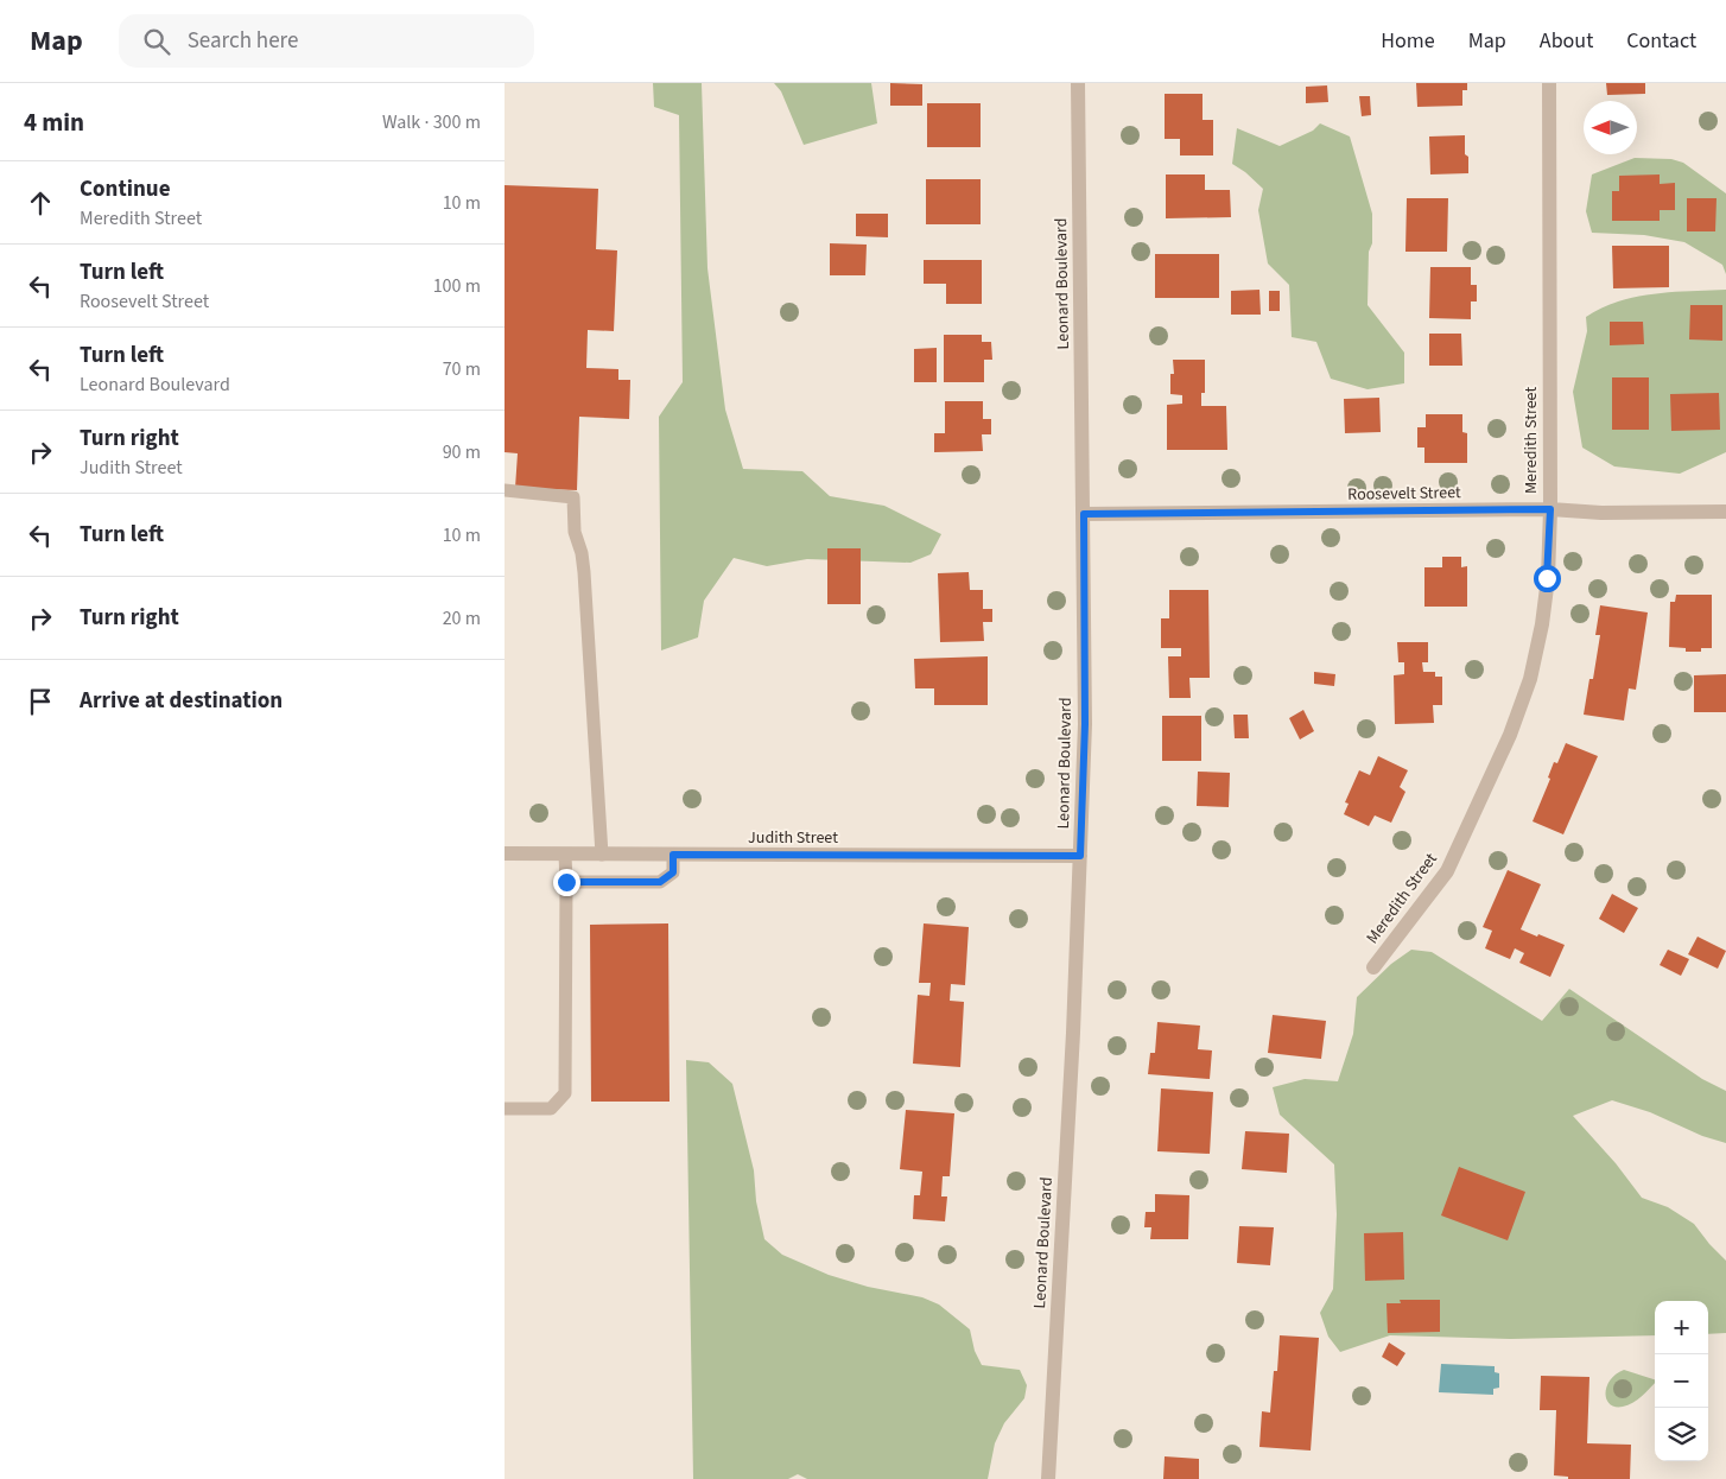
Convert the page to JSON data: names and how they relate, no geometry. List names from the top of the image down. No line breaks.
{"streets":{"street":["Leonard Boulevard","Meredith Street","Roosevelt Street","Judith Street"]},"crossings":[["Leonard Boulevard","Roosevelt Street"],["Leonard Boulevard","Judith Street"],["Meredith Street","Roosevelt Street"]],"north":"left","page":{"header":"Map","search":"Search here","nav":["Home","Map","About","Contact"],"heading":["4 min","Walk · 300 m"],"list":[["Continue","Meredith Street","10 m"],["Turn left","Roosevelt Street","100 m"],["Turn left","Leonard Boulevard","70 m"],["Turn right","Judith Street","90 m"],["Turn left","10 m"],["Turn right","20 m"],"Arrive at destination"],"map_buttons":["+","−"]}}
